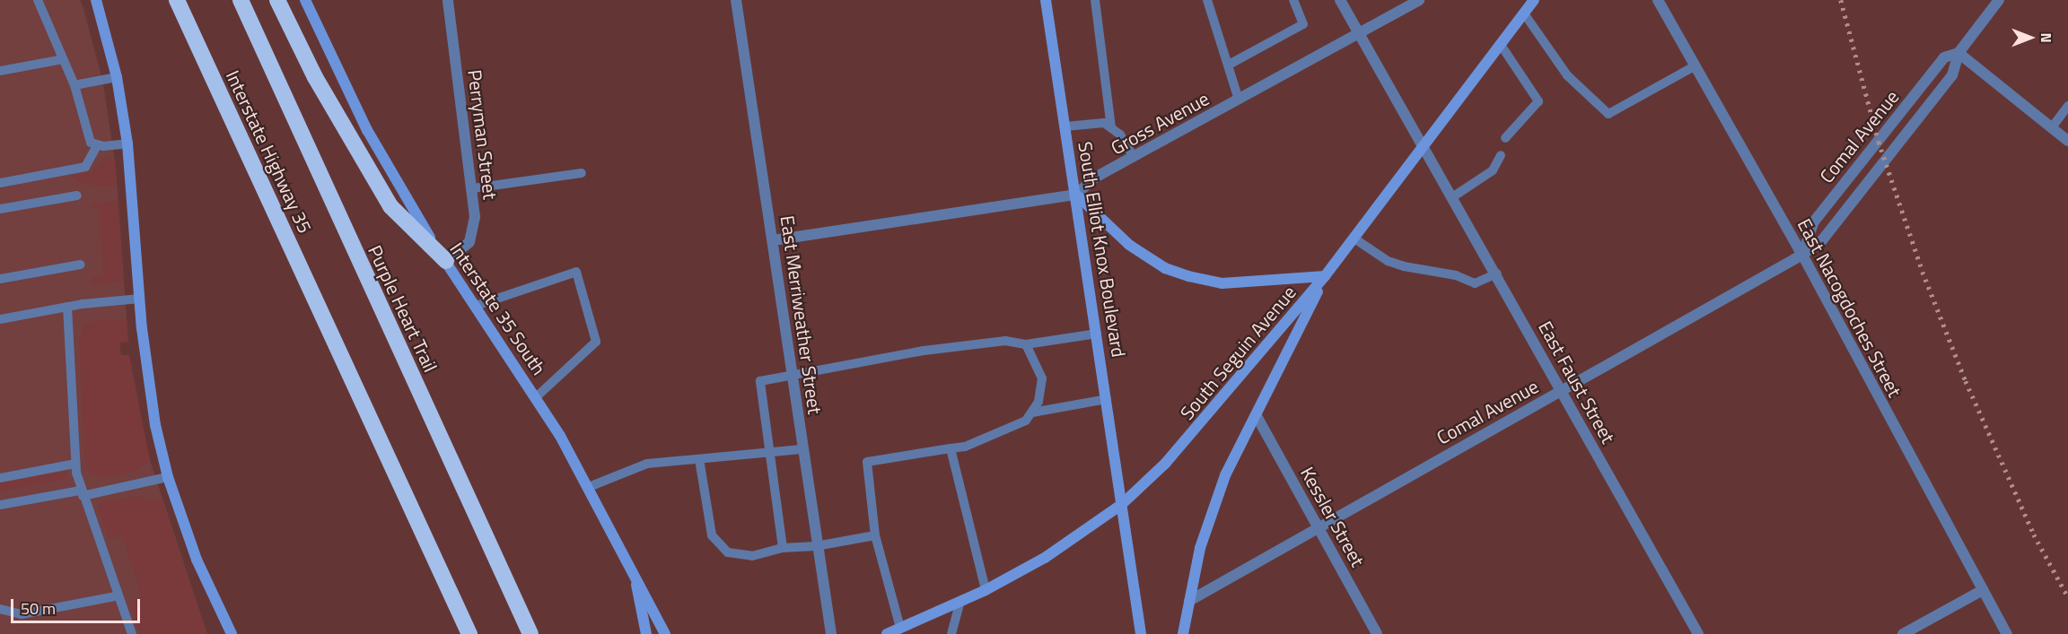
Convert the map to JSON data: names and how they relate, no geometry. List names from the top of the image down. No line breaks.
{"streets":{"highway":["Interstate Highway 35","Purple Heart Trail"],"main road":["South Elliot Knox Boulevard","Interstate 35 South","South Seguin Avenue"],"street":["Gross Avenue","Perryman Street","Comal Avenue","East Nacogdoches Street","East Merriweather Street","East Faust Street","Kessler Street"]},"crossings":[["Gross Avenue","South Elliot Knox Boulevard"],["Gross Avenue","East Faust Street"],["Perryman Street","Interstate 35 South"],["Comal Avenue","East Nacogdoches Street"],["Comal Avenue","East Faust Street"],["Comal Avenue","Kessler Street"],["South Elliot Knox Boulevard","South Seguin Avenue"],["South Seguin Avenue","East Faust Street"]],"scale_bar":"50 m","north":"right"}
